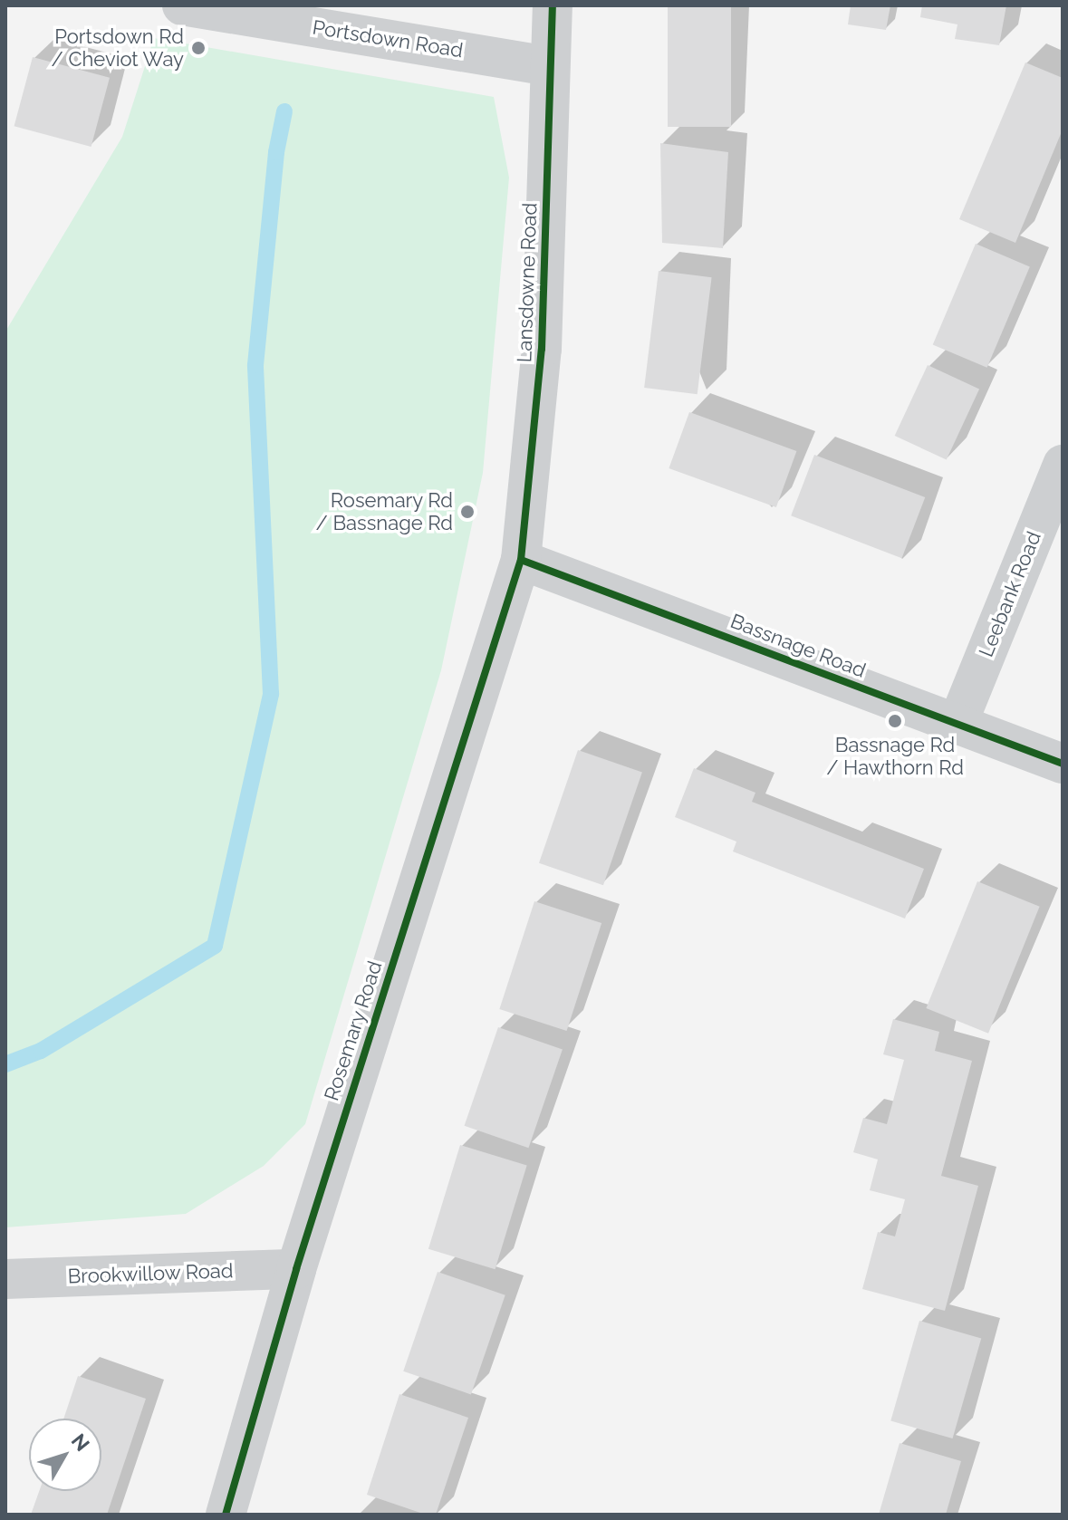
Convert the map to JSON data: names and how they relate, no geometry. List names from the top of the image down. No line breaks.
{"streets":{"street":["Portsdown Road","Lansdowne Road","Leebank Road","Bassnage Road","Rosemary Road","Brookwillow Road"]},"crossings":[["Portsdown Road","Lansdowne Road"],["Lansdowne Road","Bassnage Road"],["Lansdowne Road","Rosemary Road"],["Leebank Road","Bassnage Road"],["Bassnage Road","Rosemary Road"],["Rosemary Road","Brookwillow Road"]],"places":["Portsdown Rd / Cheviot Way","Rosemary Rd / Bassnage Rd","Bassnage Rd / Hawthorn Rd"],"north":"top right"}
